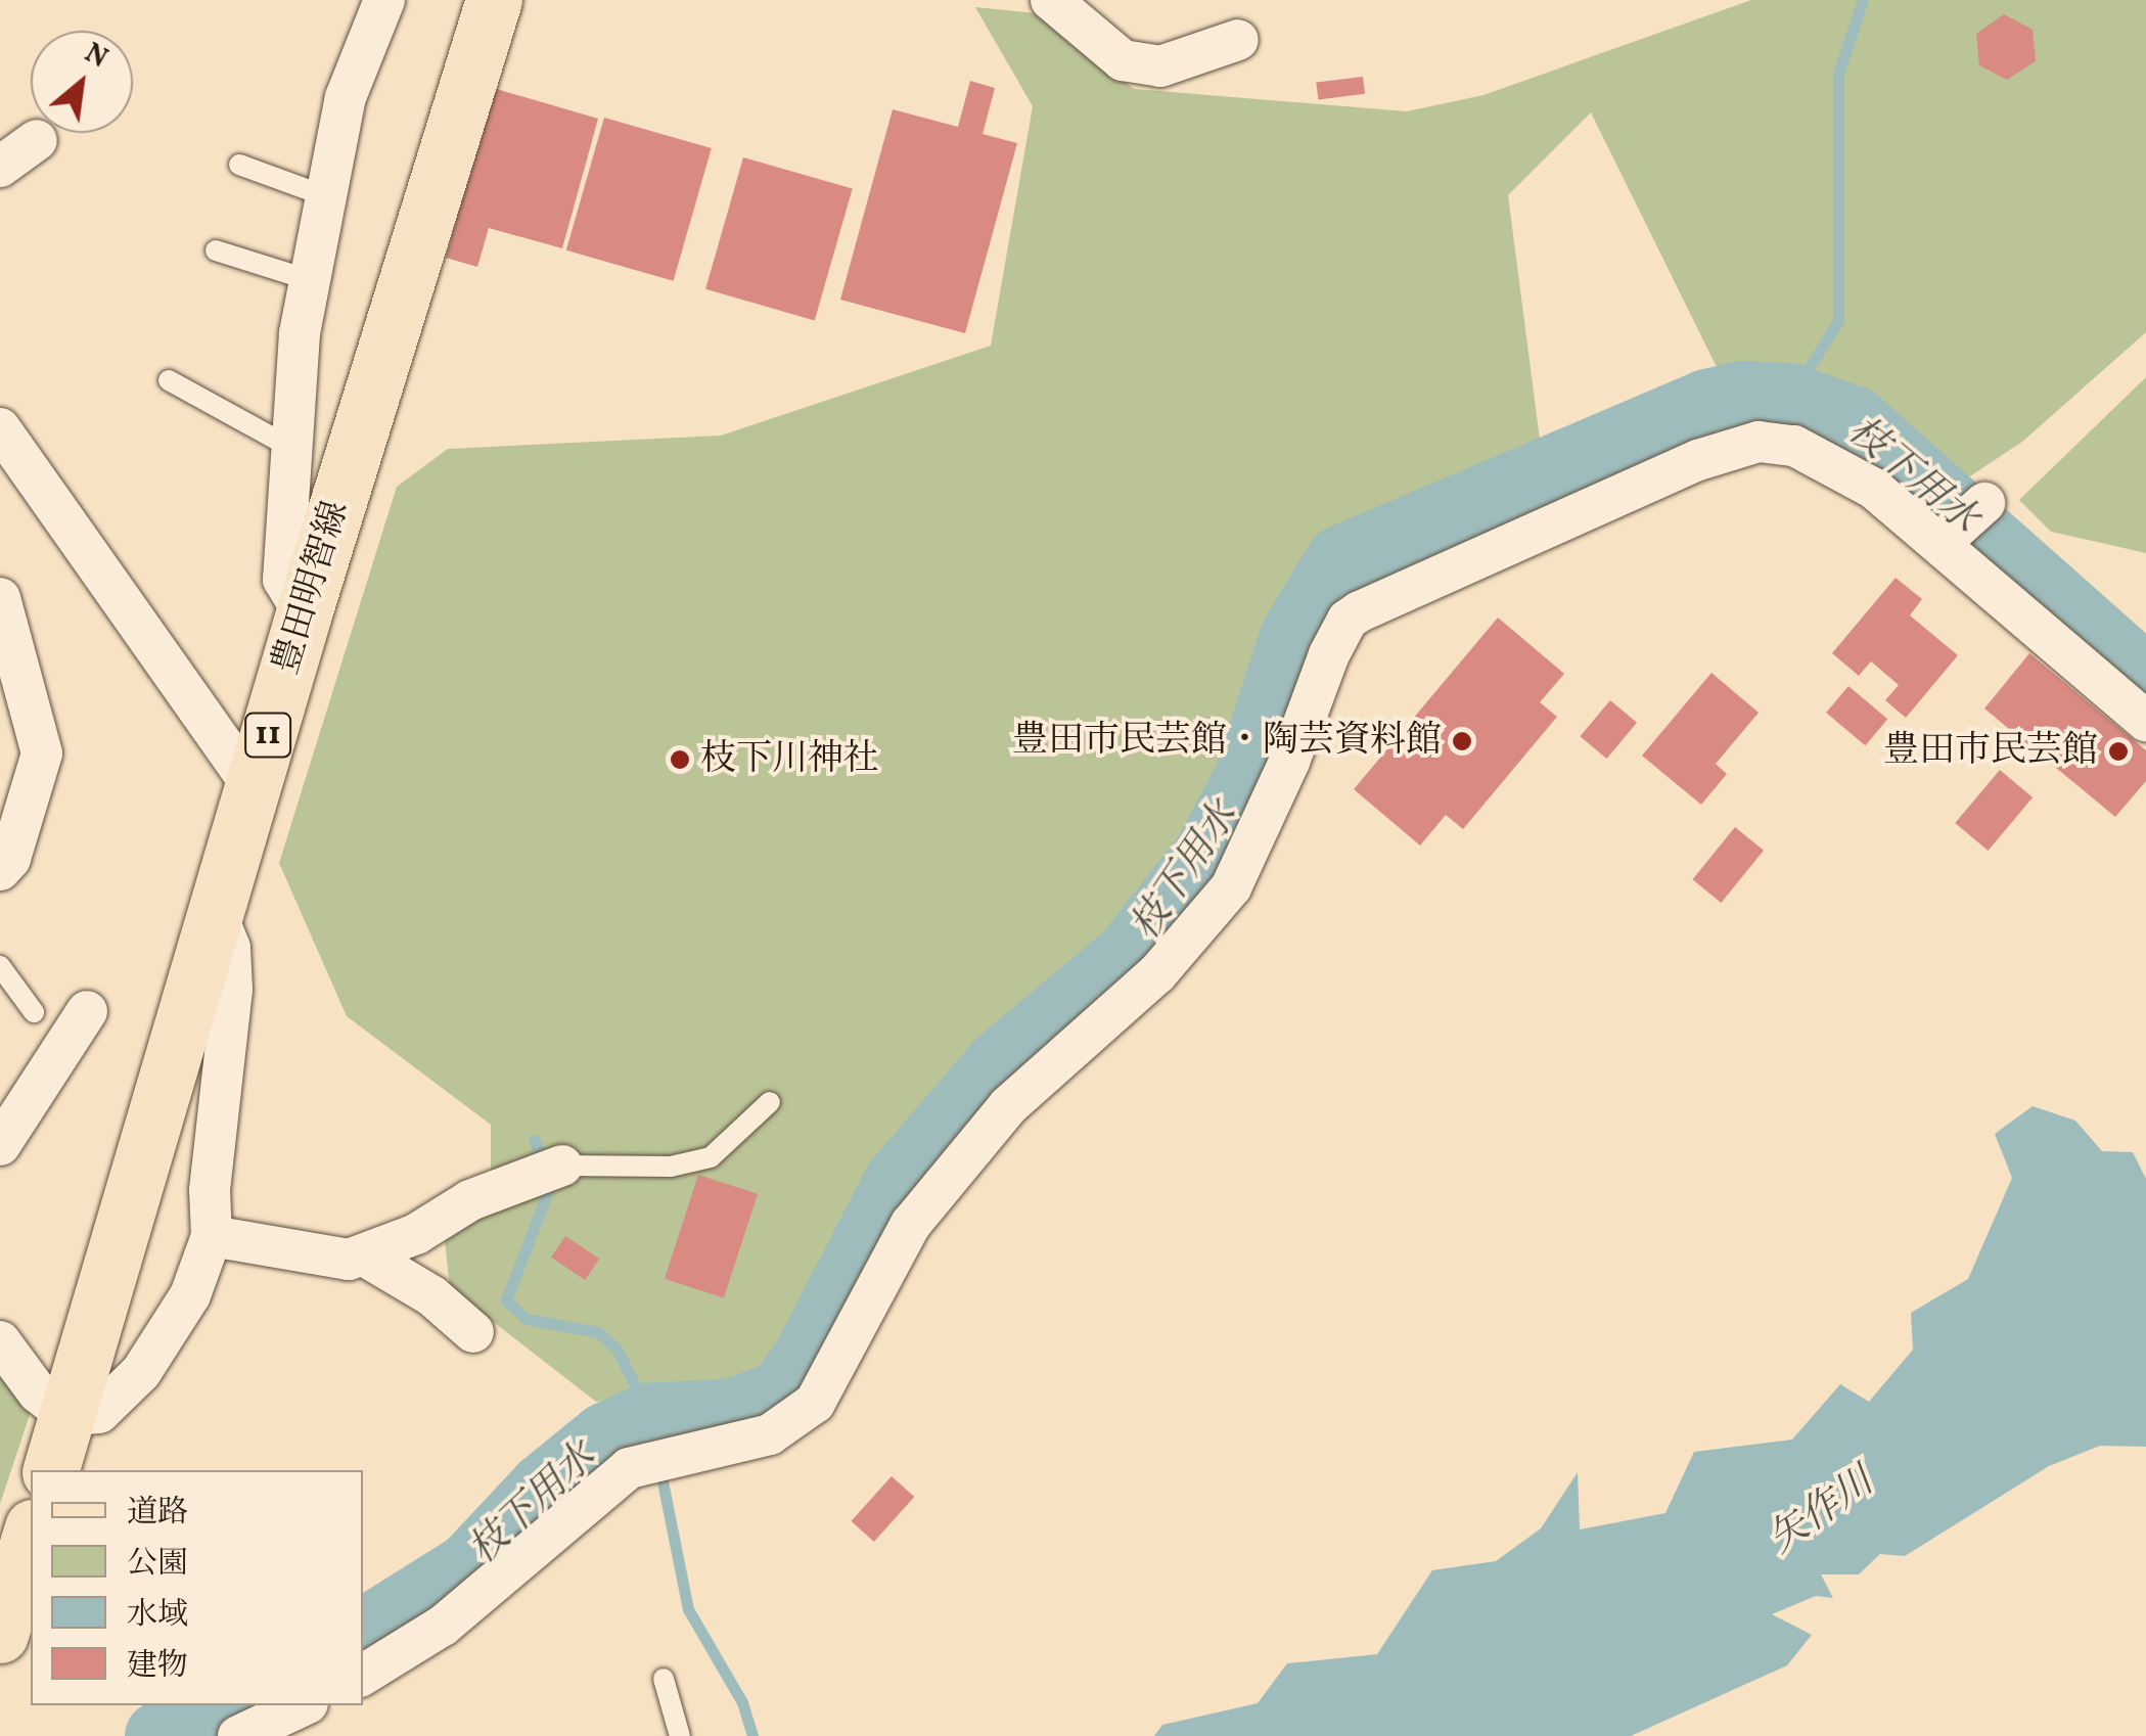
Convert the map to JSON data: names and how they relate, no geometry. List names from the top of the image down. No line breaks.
{"streets":{"main road":["豊田明智線","11"]},"water":["枝下用水","矢作川"],"places":["豊田市民芸館・陶芸資料館","豊田市民芸館","枝下川神社"],"legend":["道路","公園","水域","建物"],"north":"top right"}
